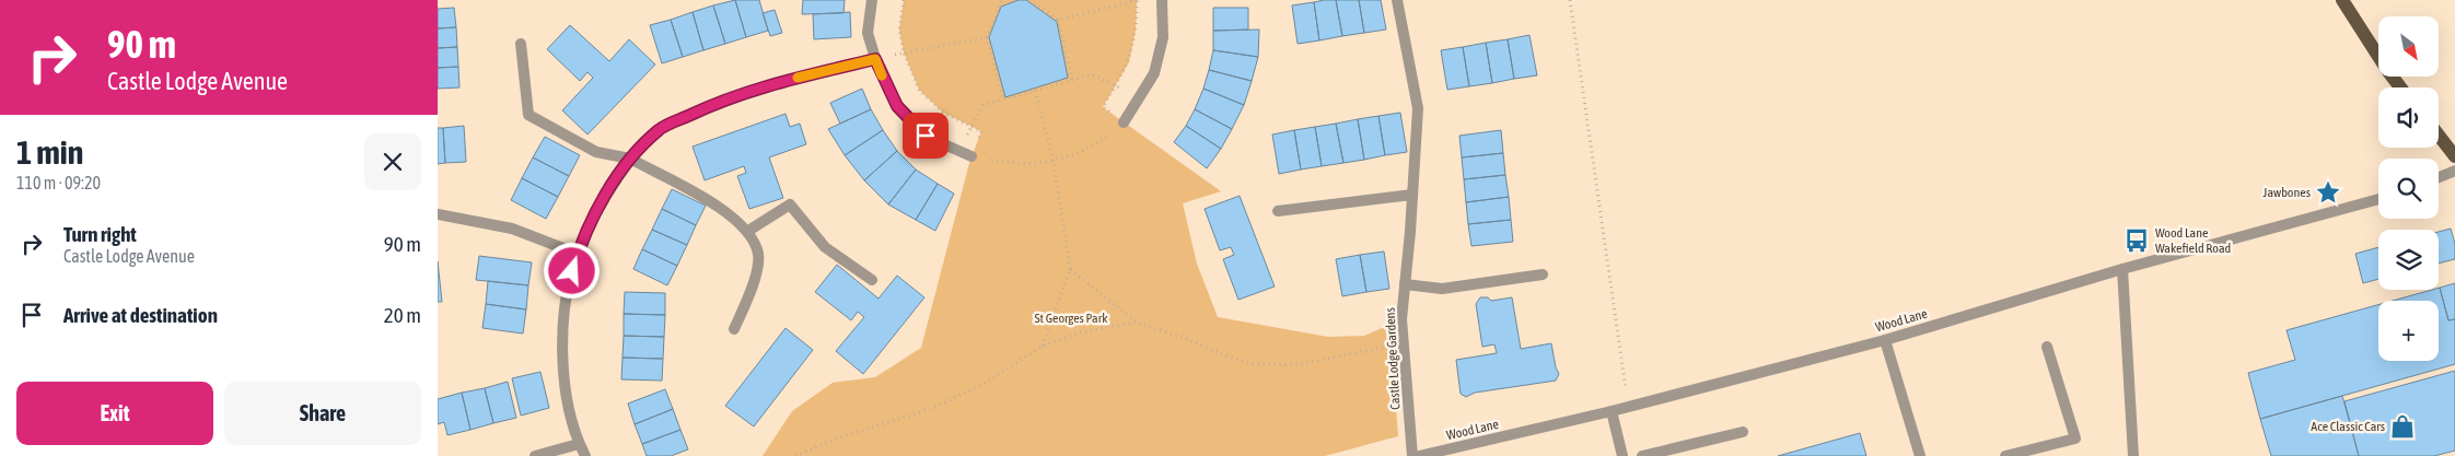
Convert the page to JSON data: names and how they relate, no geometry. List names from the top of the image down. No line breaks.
{"streets":{"street":["Wood Lane","Castle Lodge Gardens"]},"parks":["St Georges Park"],"places":{"place":["Jawbones"],"bus stop":["Wood Lane Wakefield Road"],"shop":["Ace Classic Cars"]},"north":"bottom right","page":{"turn":["90 m","Castle Lodge Avenue"],"map_buttons":"+","heading":["1 min","110 m · 09:20"],"list":[{"name":"Turn right","note":"Castle Lodge Avenue","value":"90 m"},{"name":"Arrive at destination","value":"20 m"}],"buttons":["Exit","Share"]}}
